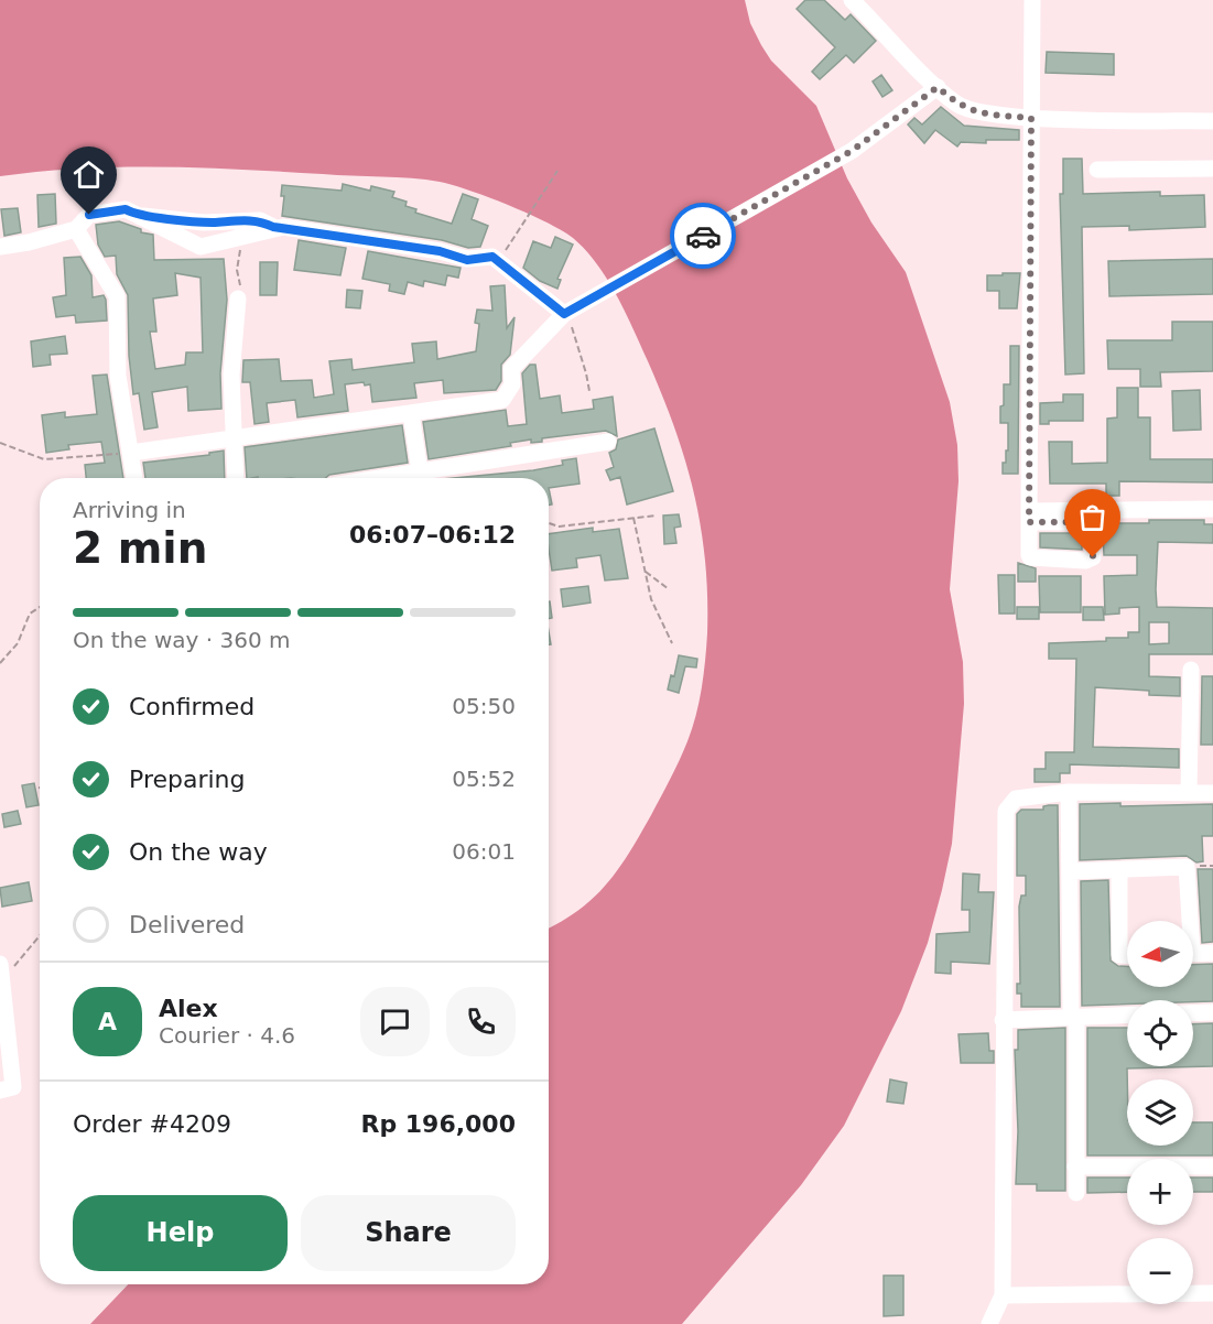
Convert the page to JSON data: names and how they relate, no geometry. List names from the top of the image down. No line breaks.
{"north":"left","page":{"heading":["2 min","Arriving in","06:07–06:12"],"panel":["Alex","Courier · 4.6","Order #4209","Rp 196,000"],"bar":"On the way · 360 m","list":[["Confirmed","05:50"],["Preparing","05:52"],["On the way","06:01"],"Delivered"],"map_buttons":["+","−"],"round":"A","buttons":["Help","Share"]}}
